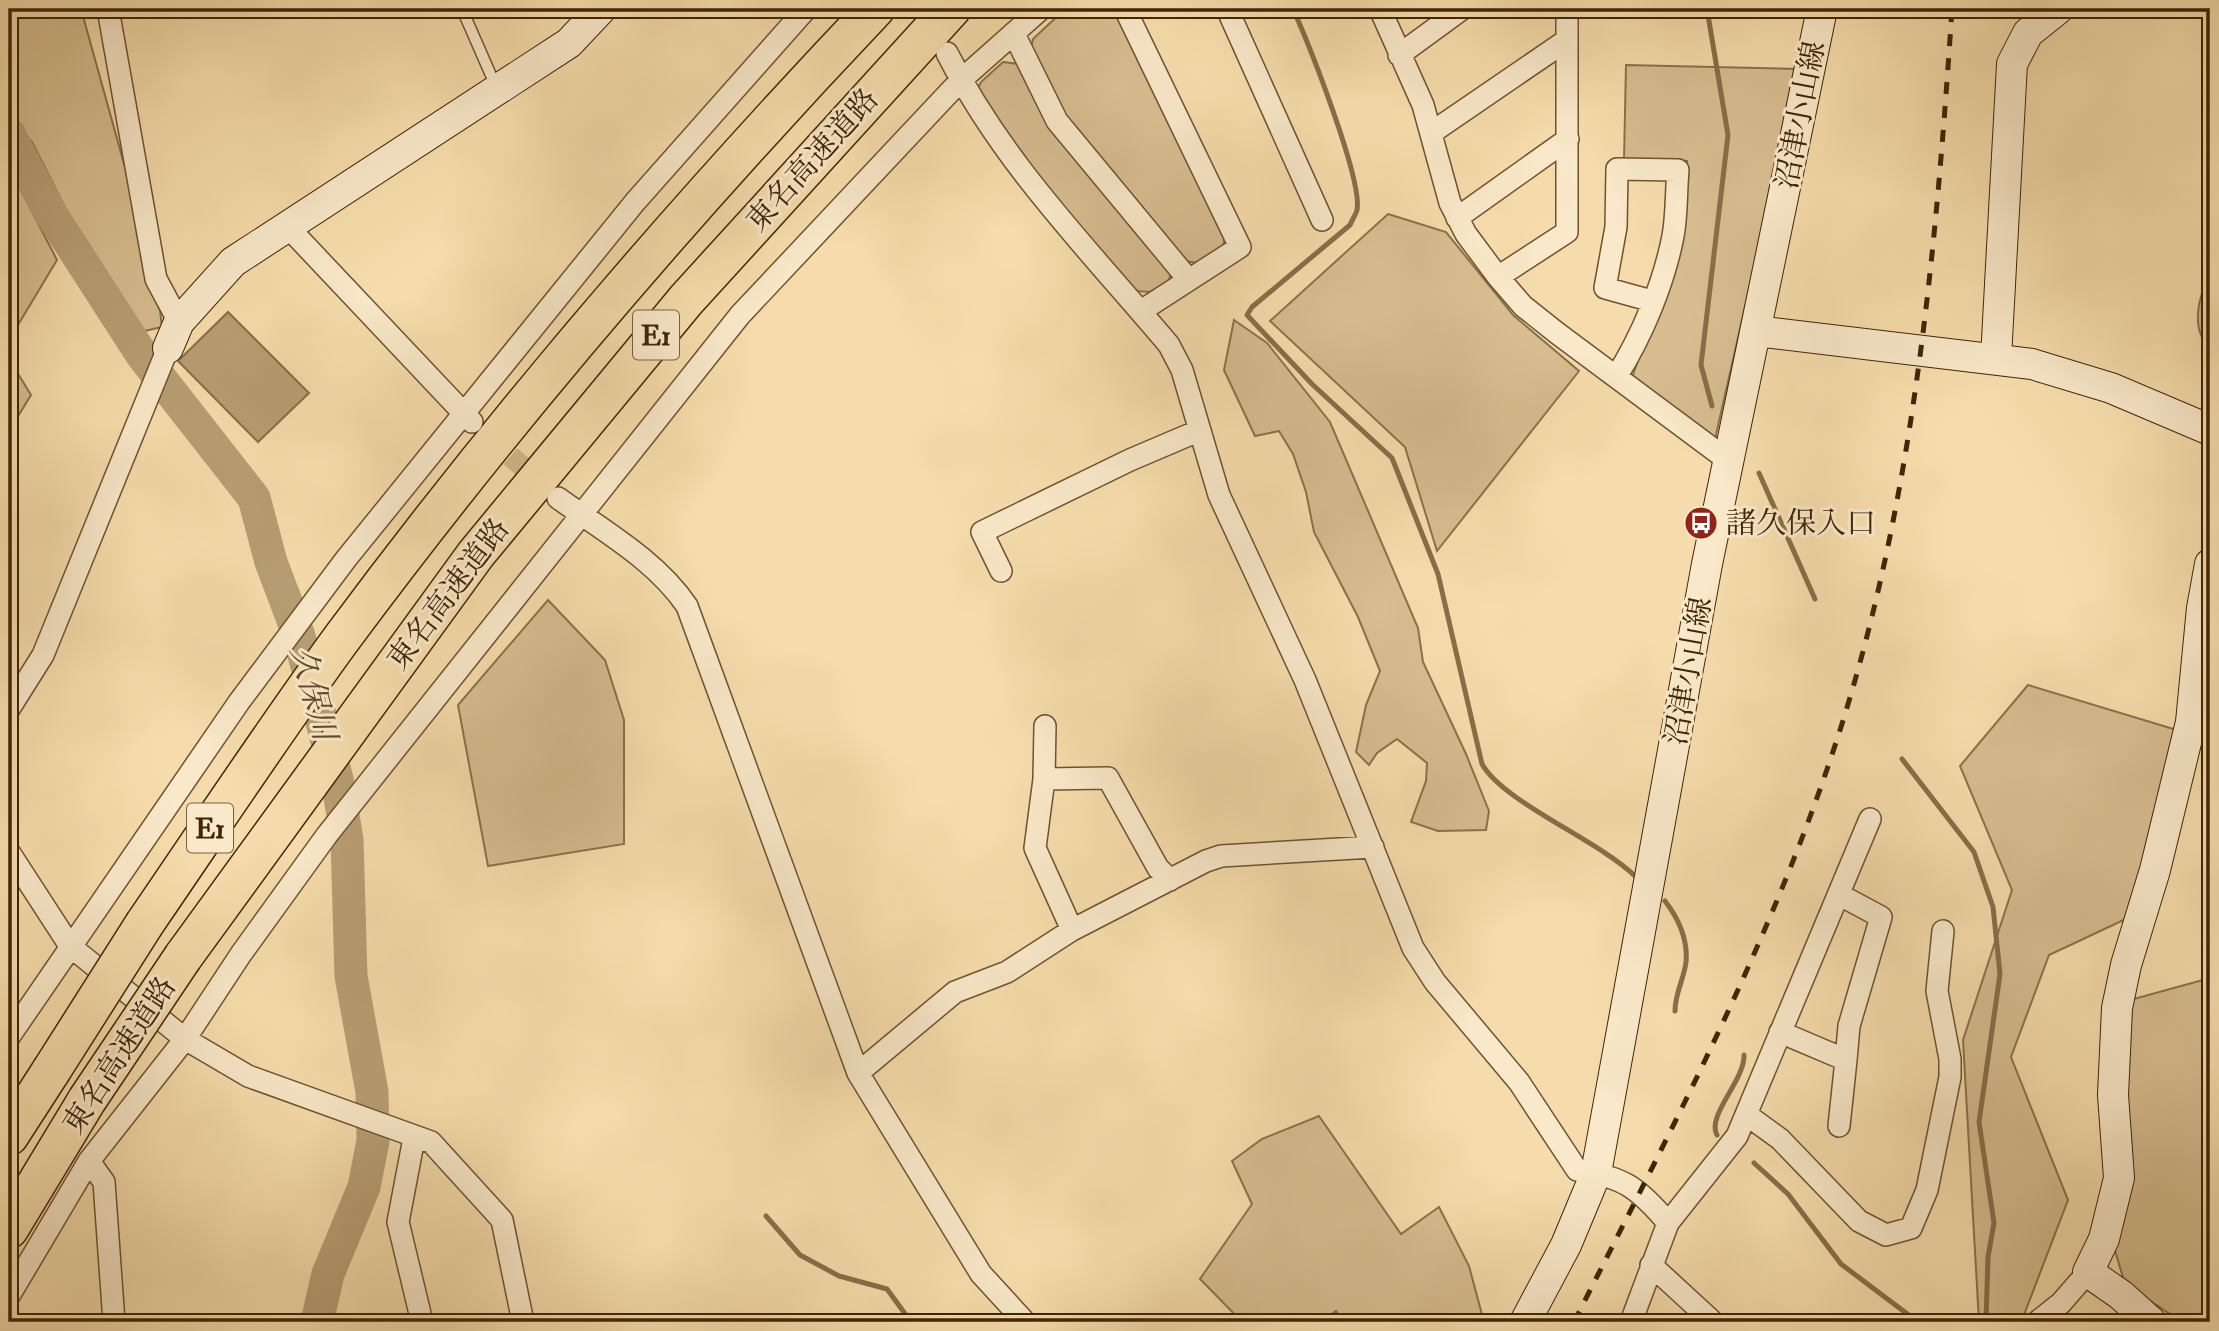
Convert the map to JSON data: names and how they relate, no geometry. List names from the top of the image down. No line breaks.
{"streets":{"highway":["東名高速道路","E1"],"street":["沼津小山線"]},"water":["久保川"],"places":{"bus stop":["諸久保入口"]}}
